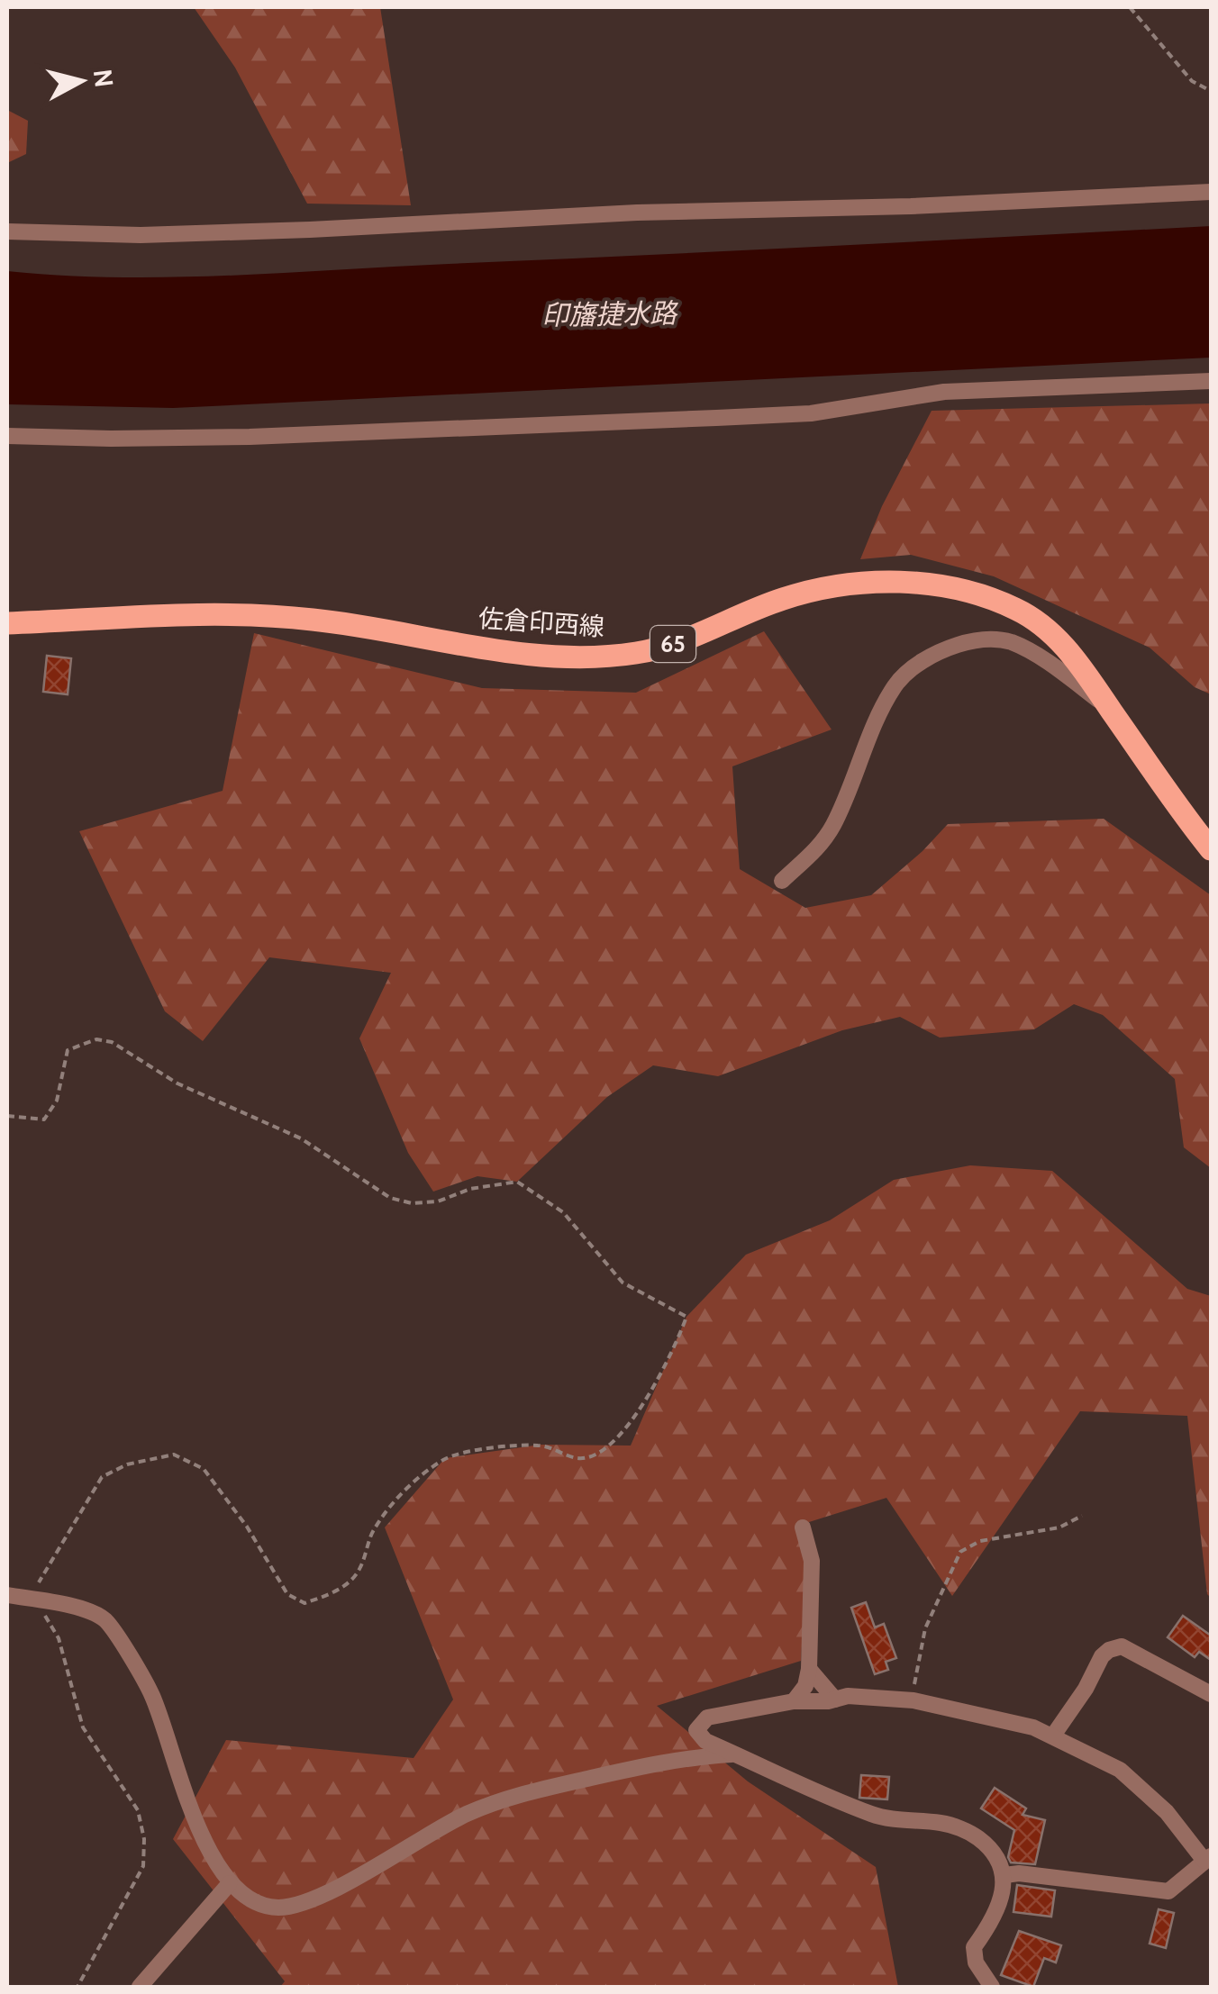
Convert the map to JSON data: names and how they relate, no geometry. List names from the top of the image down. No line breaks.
{"streets":{"main road":["佐倉印西線","65"]},"water":["印旛捷水路"],"north":"right"}
